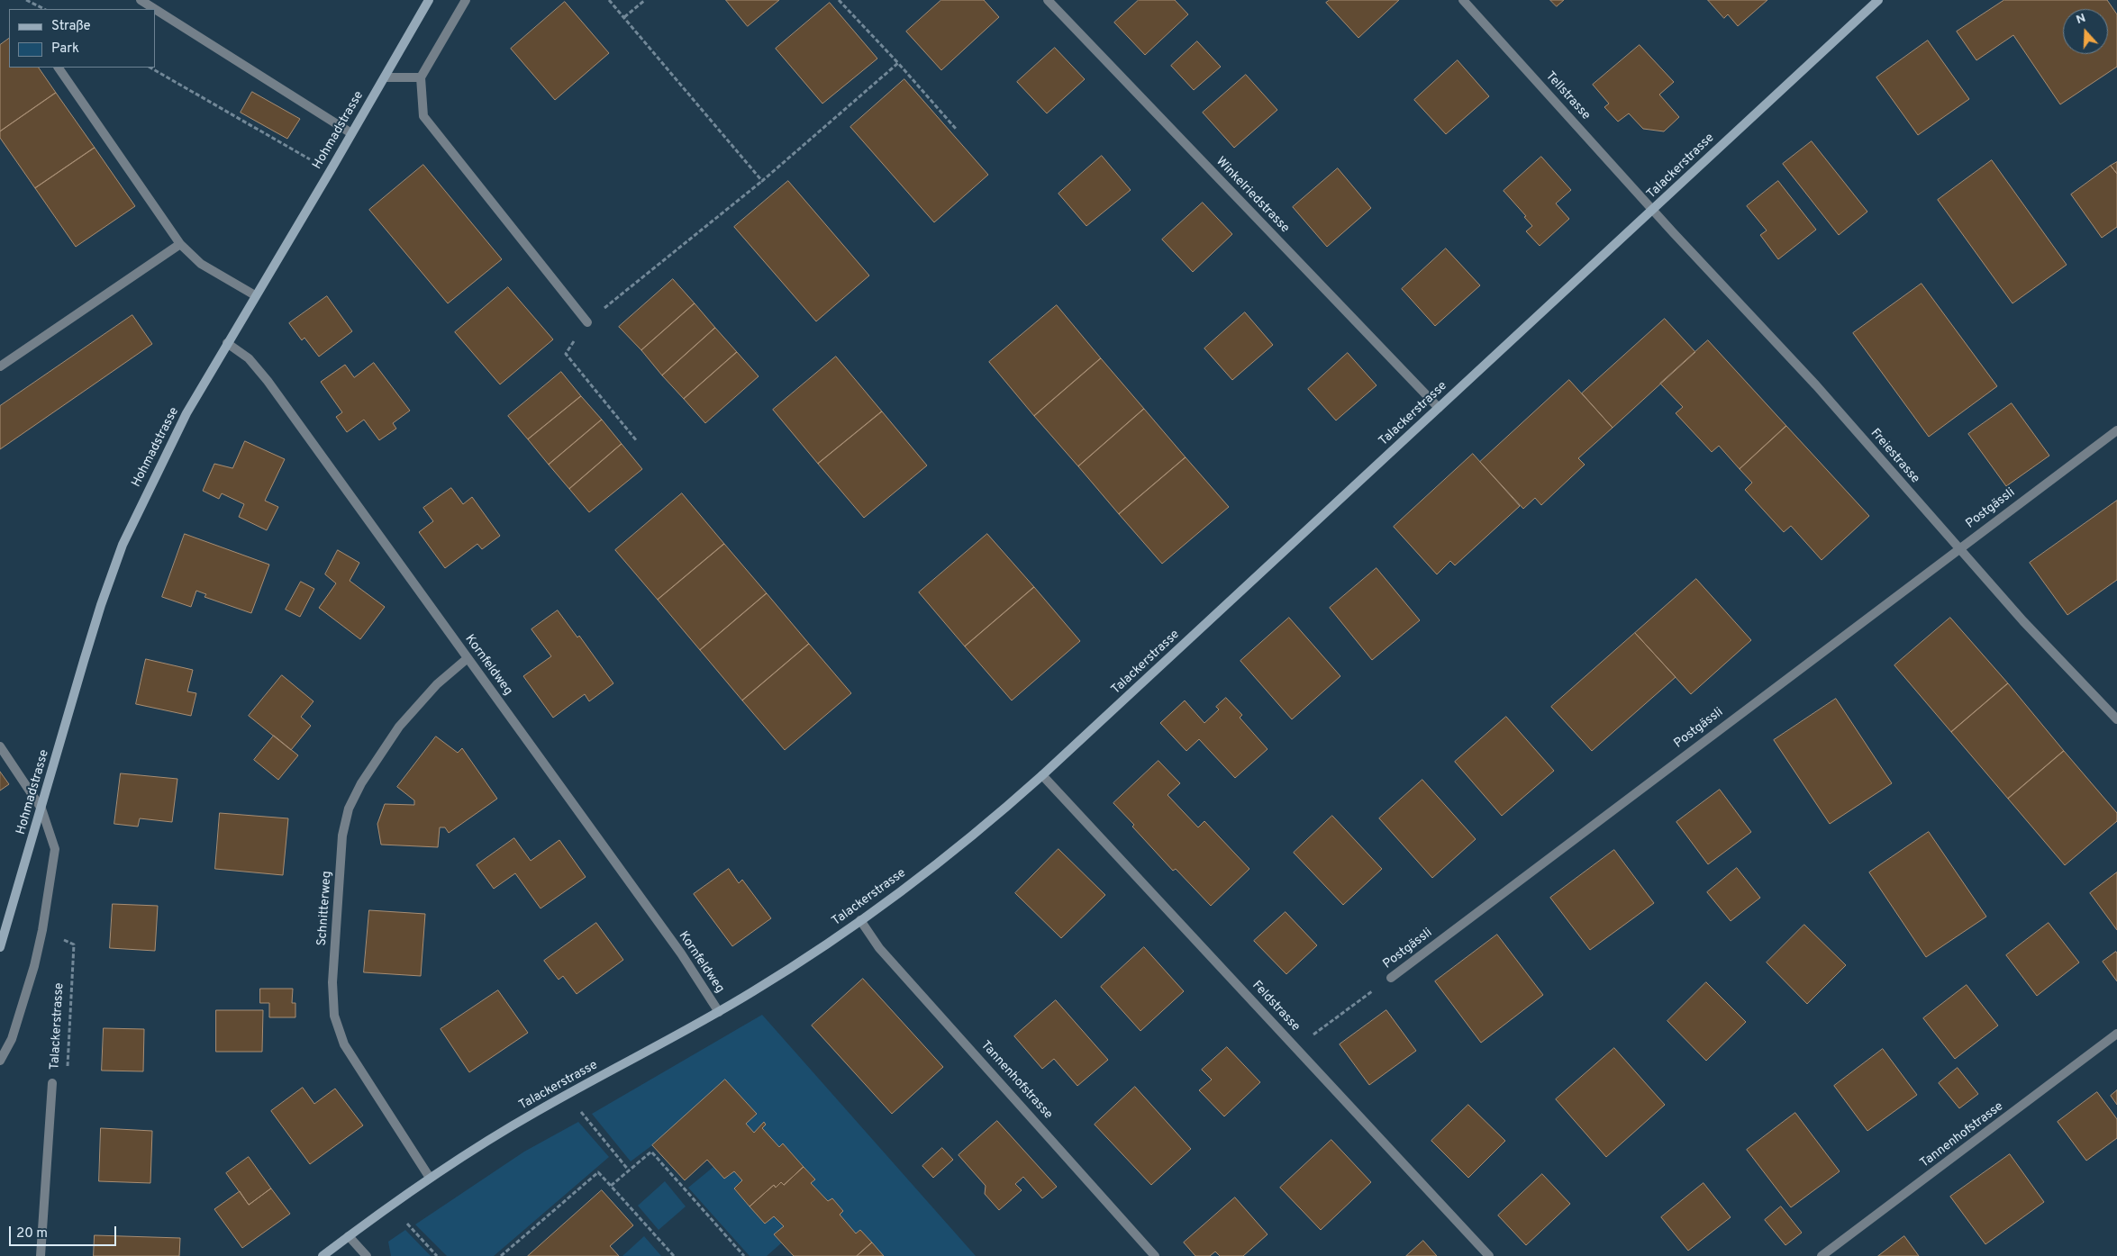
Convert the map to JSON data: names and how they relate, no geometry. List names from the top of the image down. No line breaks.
{"streets":{"main road":["Hohmadstrasse","Talackerstrasse"],"street":["Tellstrasse","Winkelriedstrasse","Freiestrasse","Postgässli","Kornfeldweg","Schnitterweg","Feldstrasse","Tannenhofstrasse"]},"crossings":[["Tellstrasse","Talackerstrasse"],["Tellstrasse","Freiestrasse"],["Hohmadstrasse","Kornfeldweg"],["Talackerstrasse","Winkelriedstrasse"],["Talackerstrasse","Freiestrasse"],["Talackerstrasse","Kornfeldweg"],["Talackerstrasse","Schnitterweg"],["Talackerstrasse","Feldstrasse"],["Talackerstrasse","Tannenhofstrasse"],["Freiestrasse","Postgässli"],["Postgässli","Feldstrasse"],["Kornfeldweg","Schnitterweg"]],"legend":["Straße","Park"],"scale_bar":"20 m","north":"top"}
